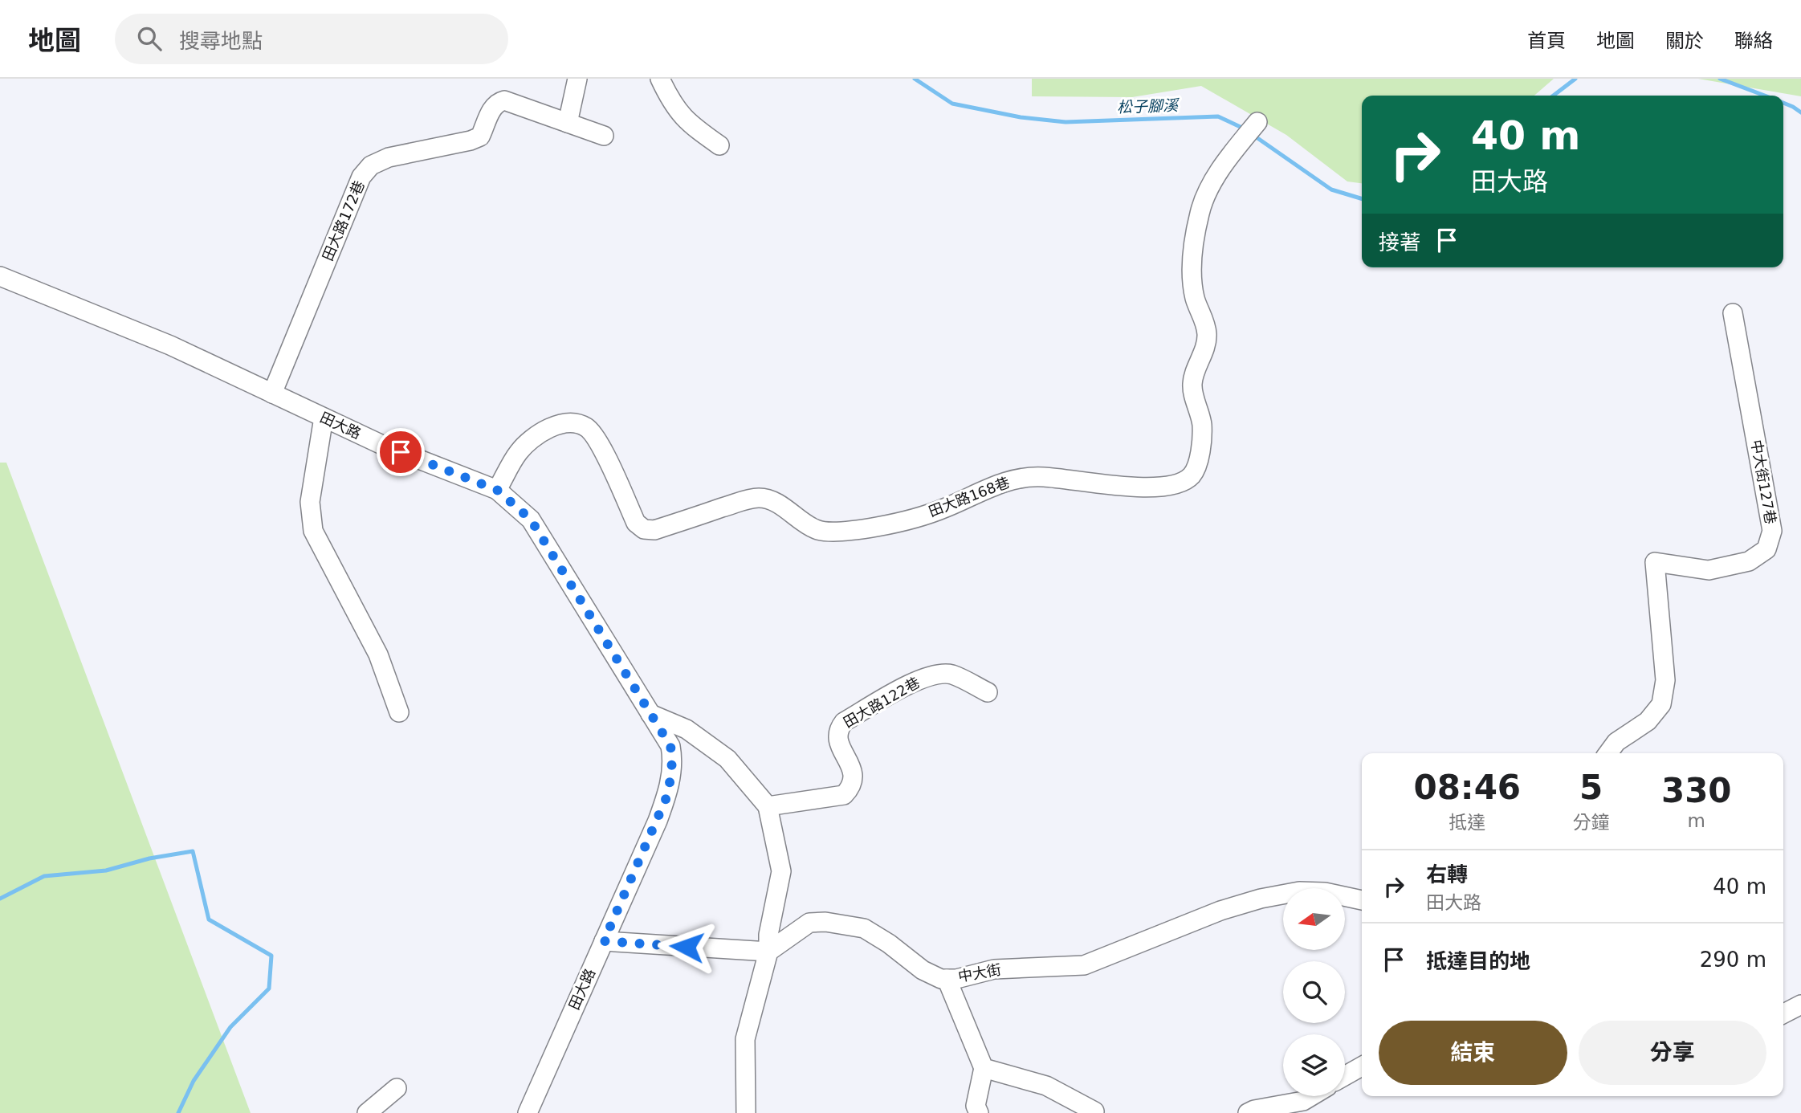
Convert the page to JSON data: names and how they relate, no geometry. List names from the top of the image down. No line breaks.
{"streets":{"street":["田大路172巷","田大路","中大街127巷","田大路168巷","田大路122巷","中大街"]},"crossings":[["田大路172巷","田大路"],["田大路","田大路168巷"]],"water":["松子腳溪"],"north":"left","page":{"header":"地圖","search":"搜尋地點","nav":["首頁","地圖","關於","聯絡"],"turn":["40 m","田大路"],"then":"接著","eta":["08:46","抵達","5","分鐘","330","m"],"list":[{"name":"右轉","note":"田大路","value":"40 m"},{"name":"抵達目的地","value":"290 m"}],"buttons":["結束","分享"]}}
